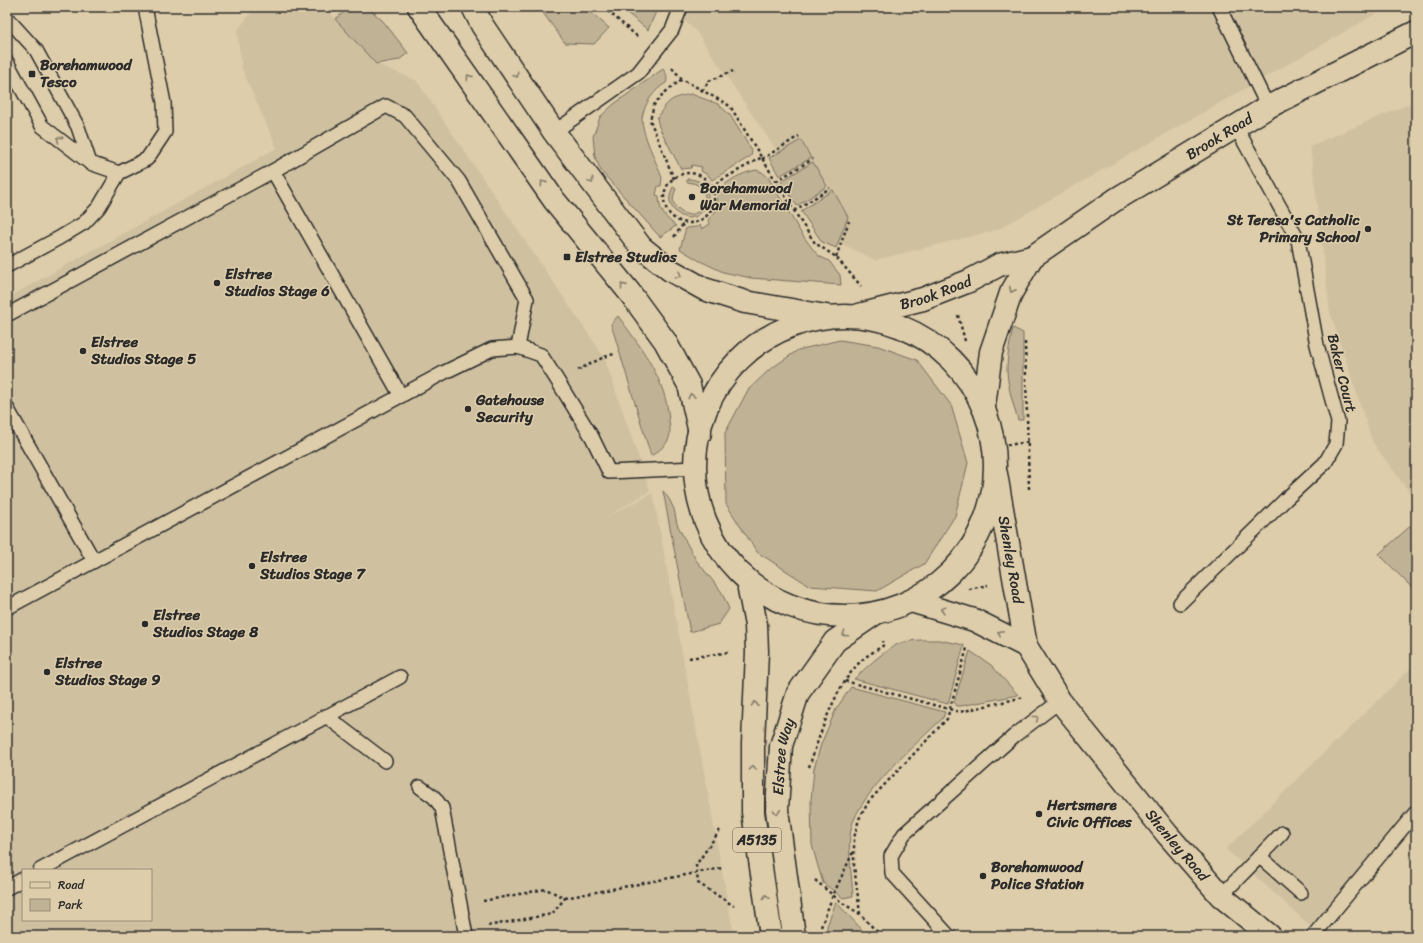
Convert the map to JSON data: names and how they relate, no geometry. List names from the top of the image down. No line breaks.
{"streets":{"main road":["Brook Road","Shenley Road","Elstree Way","A5135"],"lane":["Baker Court"]},"crossings":[["Brook Road","Baker Court"]],"places":{"transit":["Borehamwood Tesco","Elstree Studios"],"other":["Borehamwood War Memorial","St Teresa's Catholic Primary School","Elstree Studios Stage 6","Elstree Studios Stage 5","Gatehouse Security","Elstree Studios Stage 7","Elstree Studios Stage 8","Elstree Studios Stage 9","Hertsmere Civic Offices","Borehamwood Police Station"]},"legend":["Road","Park"]}
